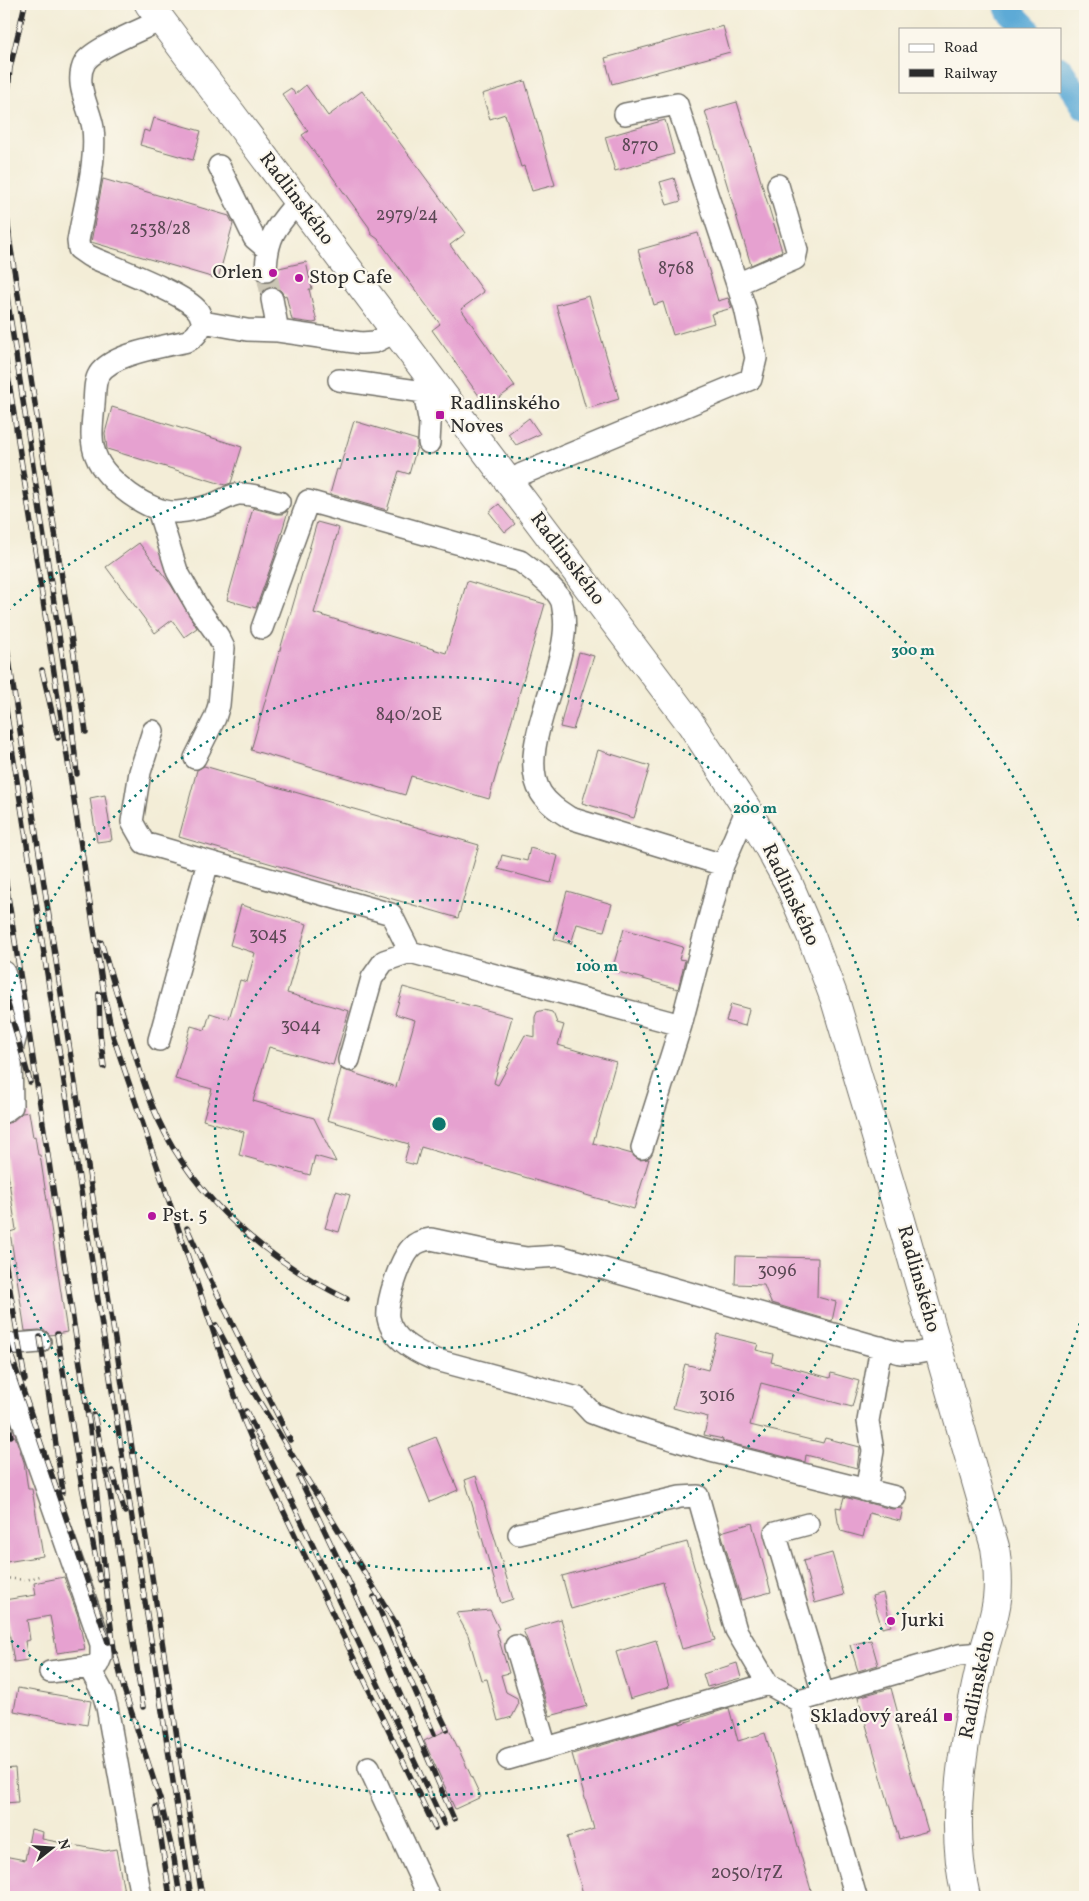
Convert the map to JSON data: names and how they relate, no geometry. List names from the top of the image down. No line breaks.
{"streets":{"main road":["Radlinského"]},"places":{"other":["Orlen","Stop Cafe","Pst. 5","Jurki"],"transit":["Radlinského Noves","Skladový areál"]},"house_numbers":["8770","2979/24","2538/28","8768","840/20E","3045","3044","3096","3016","2050/17Z"],"legend":["Road","Railway"],"north":"right","rings":["300 m","200 m","100 m"]}
